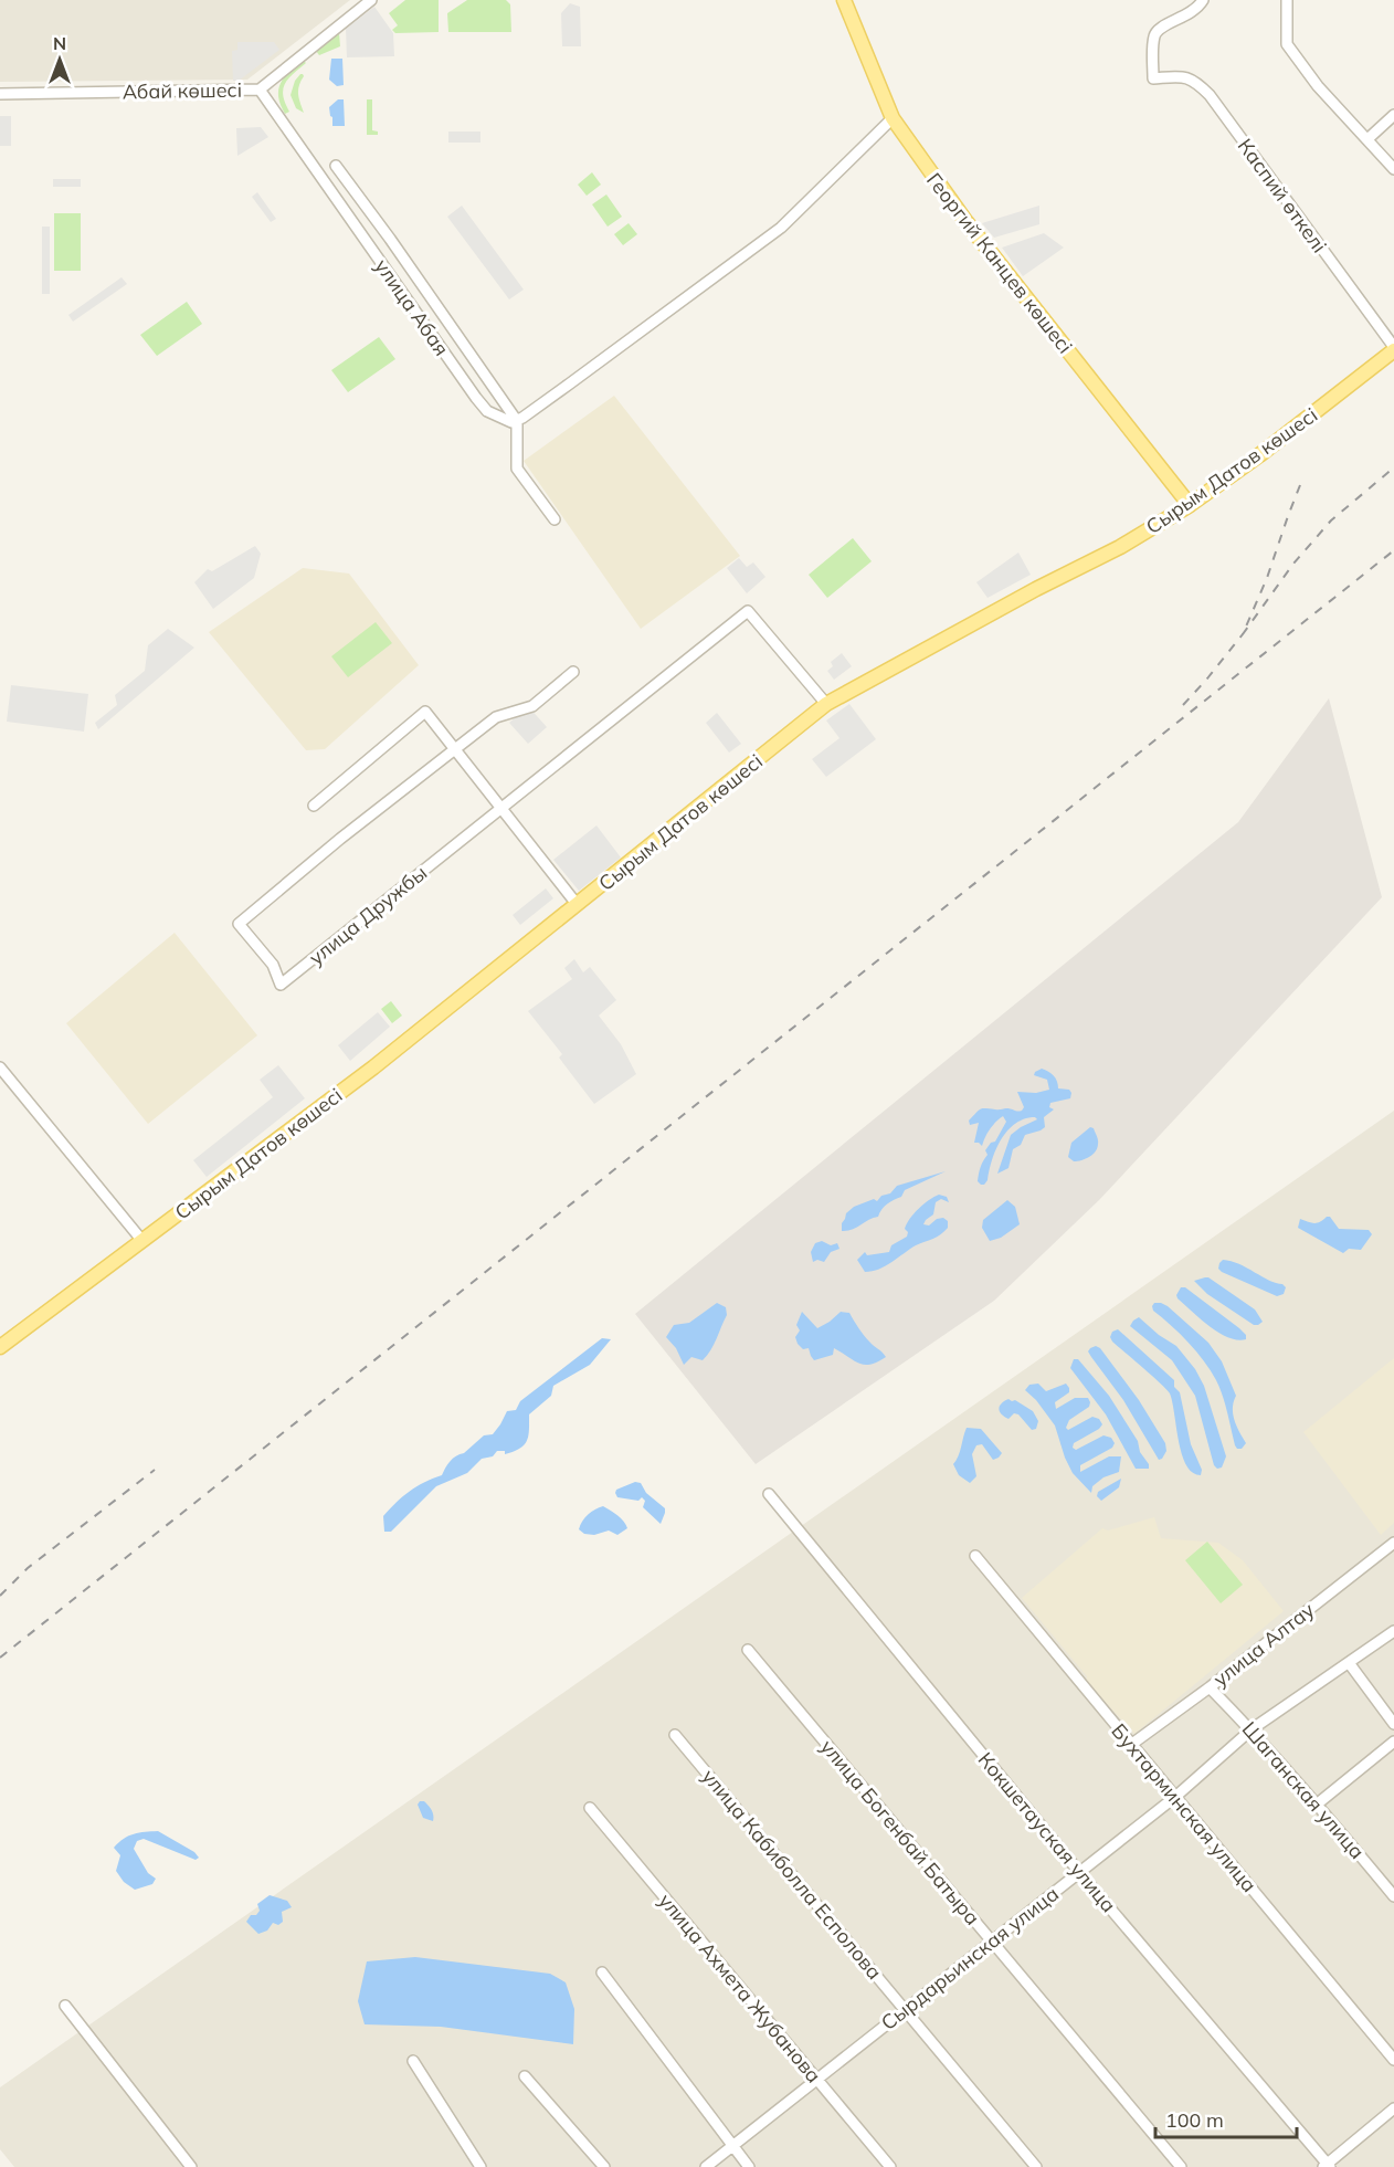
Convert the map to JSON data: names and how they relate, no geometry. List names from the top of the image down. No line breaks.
{"streets":{"main road":["Георгий Канцев көшесі","Сырым Датов көшесі"],"street":["Абай көшесі","Каспий өткелі","улица Абая","улица Дружбы","улица Алтау","Шаганская улица","Бухтарминская улица","улица Богенбай Батыра","Кокшетауская улица","улица Кабиболла Есполова","Сырдарьинская улица","улица Ахмета Жубанова"]},"crossings":[["Абай көшесі","улица Абая"],["Каспий өткелі","Сырым Датов көшесі"],["Георгий Канцев көшесі","Сырым Датов көшесі"],["Сырым Датов көшесі","улица Дружбы"],["улица Алтау","Шаганская улица"],["улица Алтау","Бухтарминская улица"],["Шаганская улица","Сырдарьинская улица"],["Бухтарминская улица","Сырдарьинская улица"],["улица Богенбай Батыра","Сырдарьинская улица"],["Кокшетауская улица","Сырдарьинская улица"],["улица Кабиболла Есполова","Сырдарьинская улица"],["Сырдарьинская улица","улица Ахмета Жубанова"]],"scale_bar":"100 m","north":"top"}
